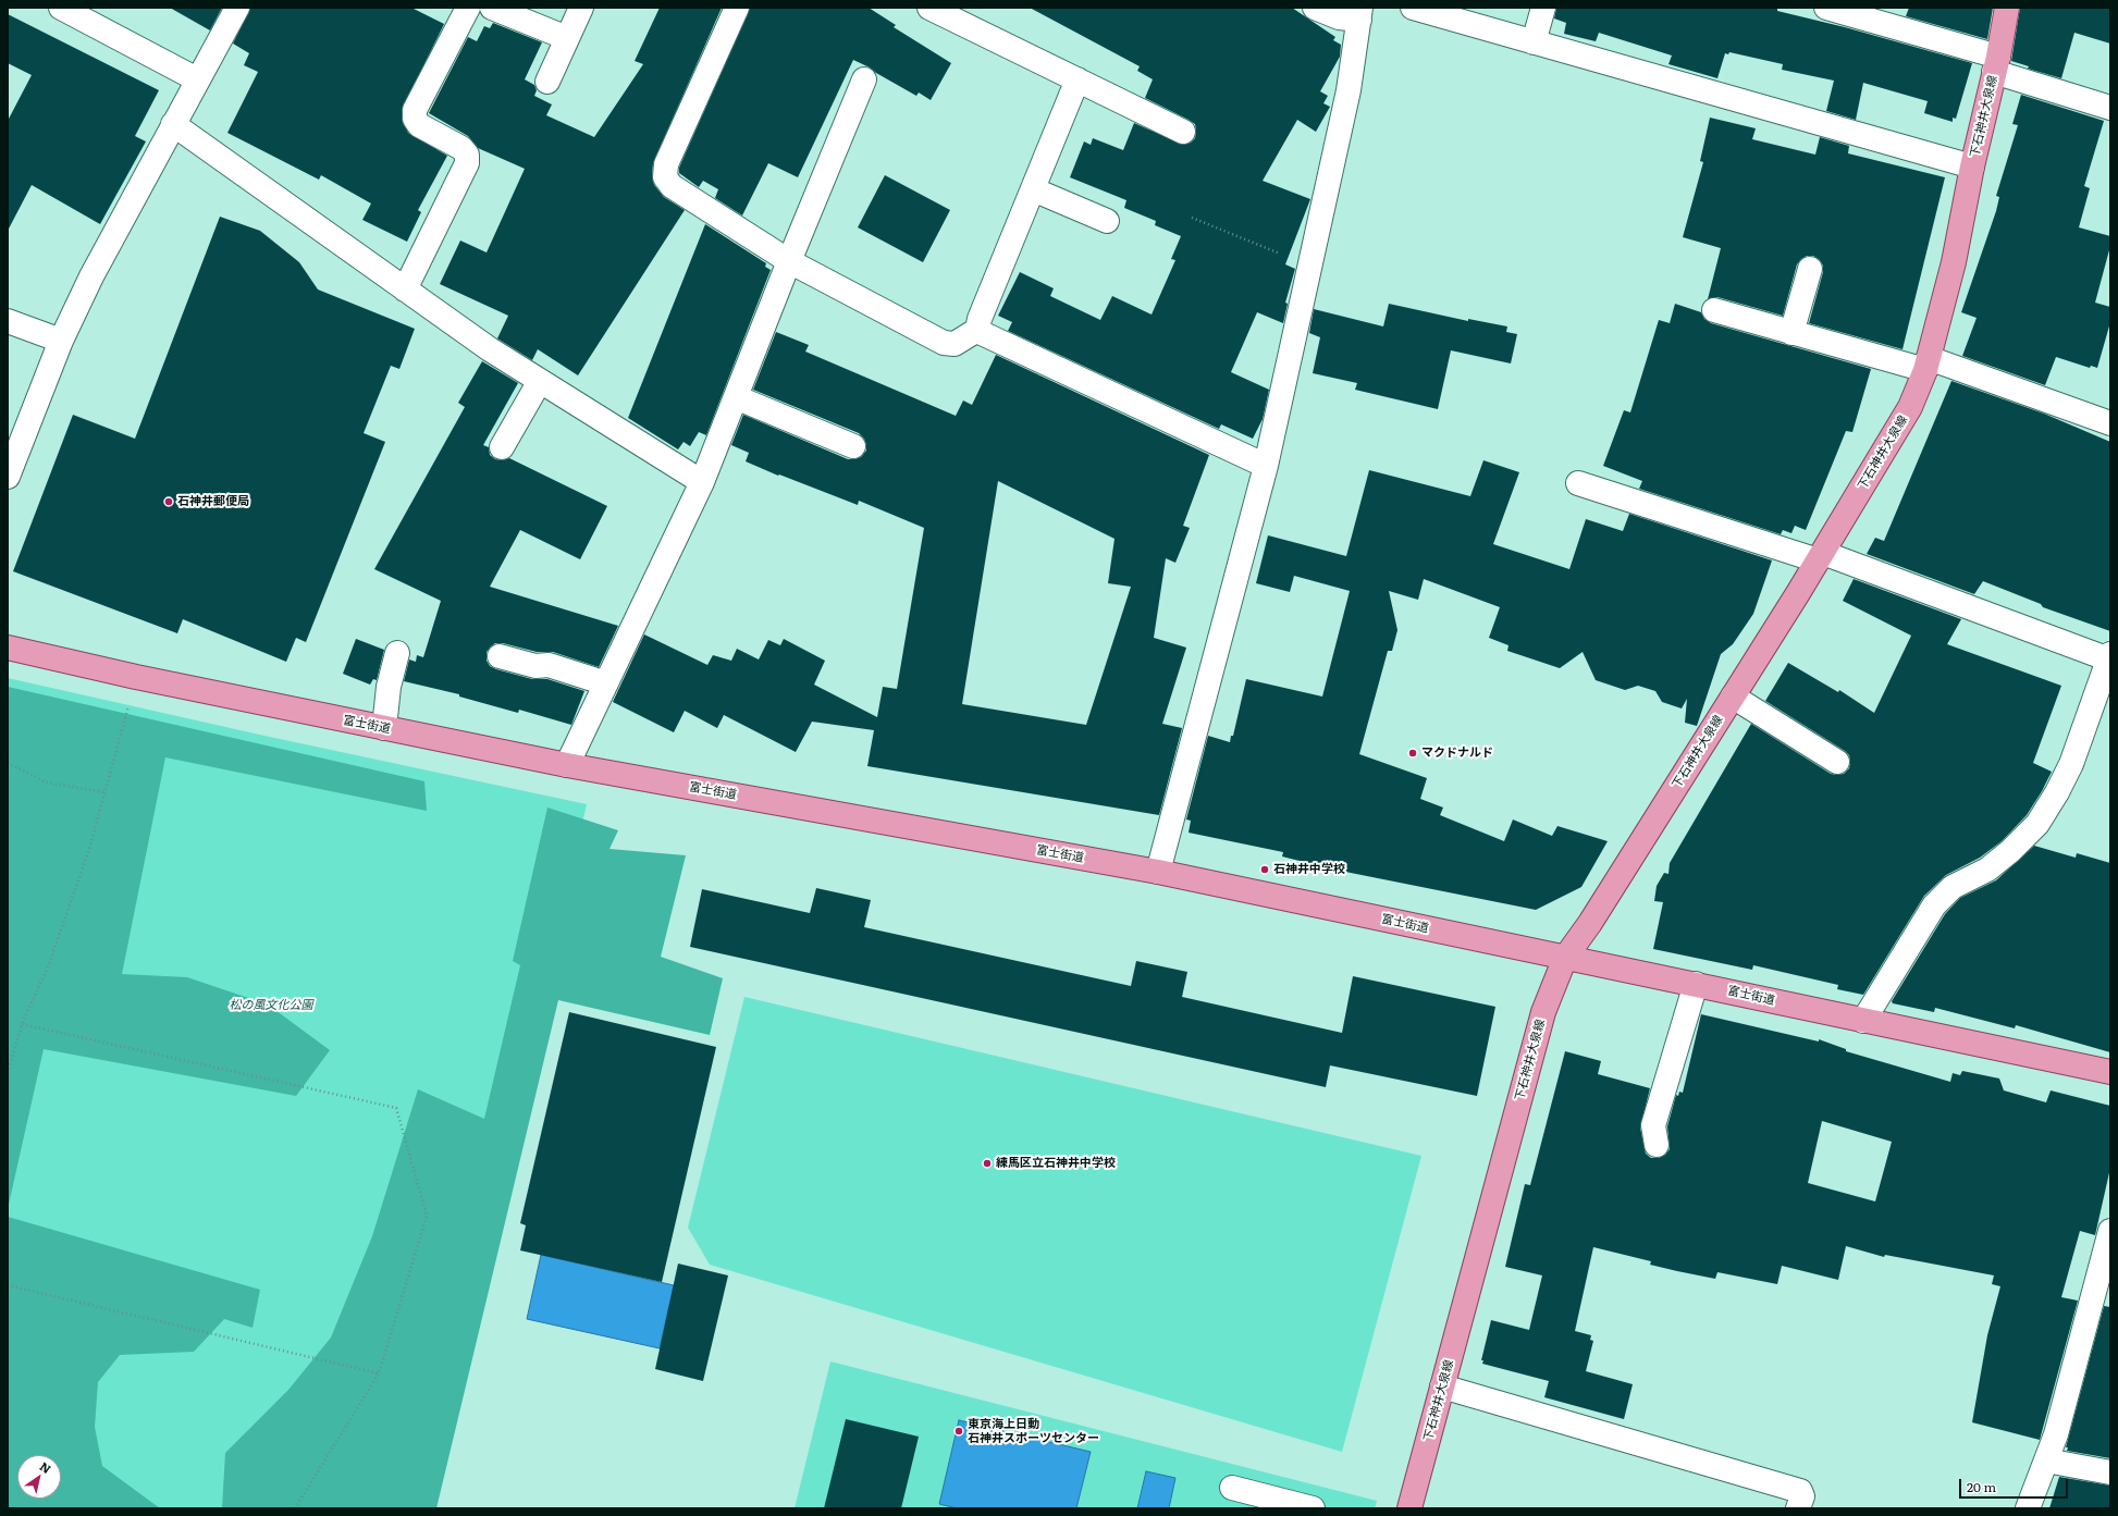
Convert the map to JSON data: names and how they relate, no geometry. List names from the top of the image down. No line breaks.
{"streets":{"main road":["下石神井大泉線","富士街道"]},"crossings":[["下石神井大泉線","富士街道"]],"parks":["松の風文化公園"],"places":["石神井郵便局","マクドナルド","石神井中学校","練馬区立石神井中学校","東京海上日動 石神井スポーツセンター"],"scale_bar":"20 m","north":"top right"}
